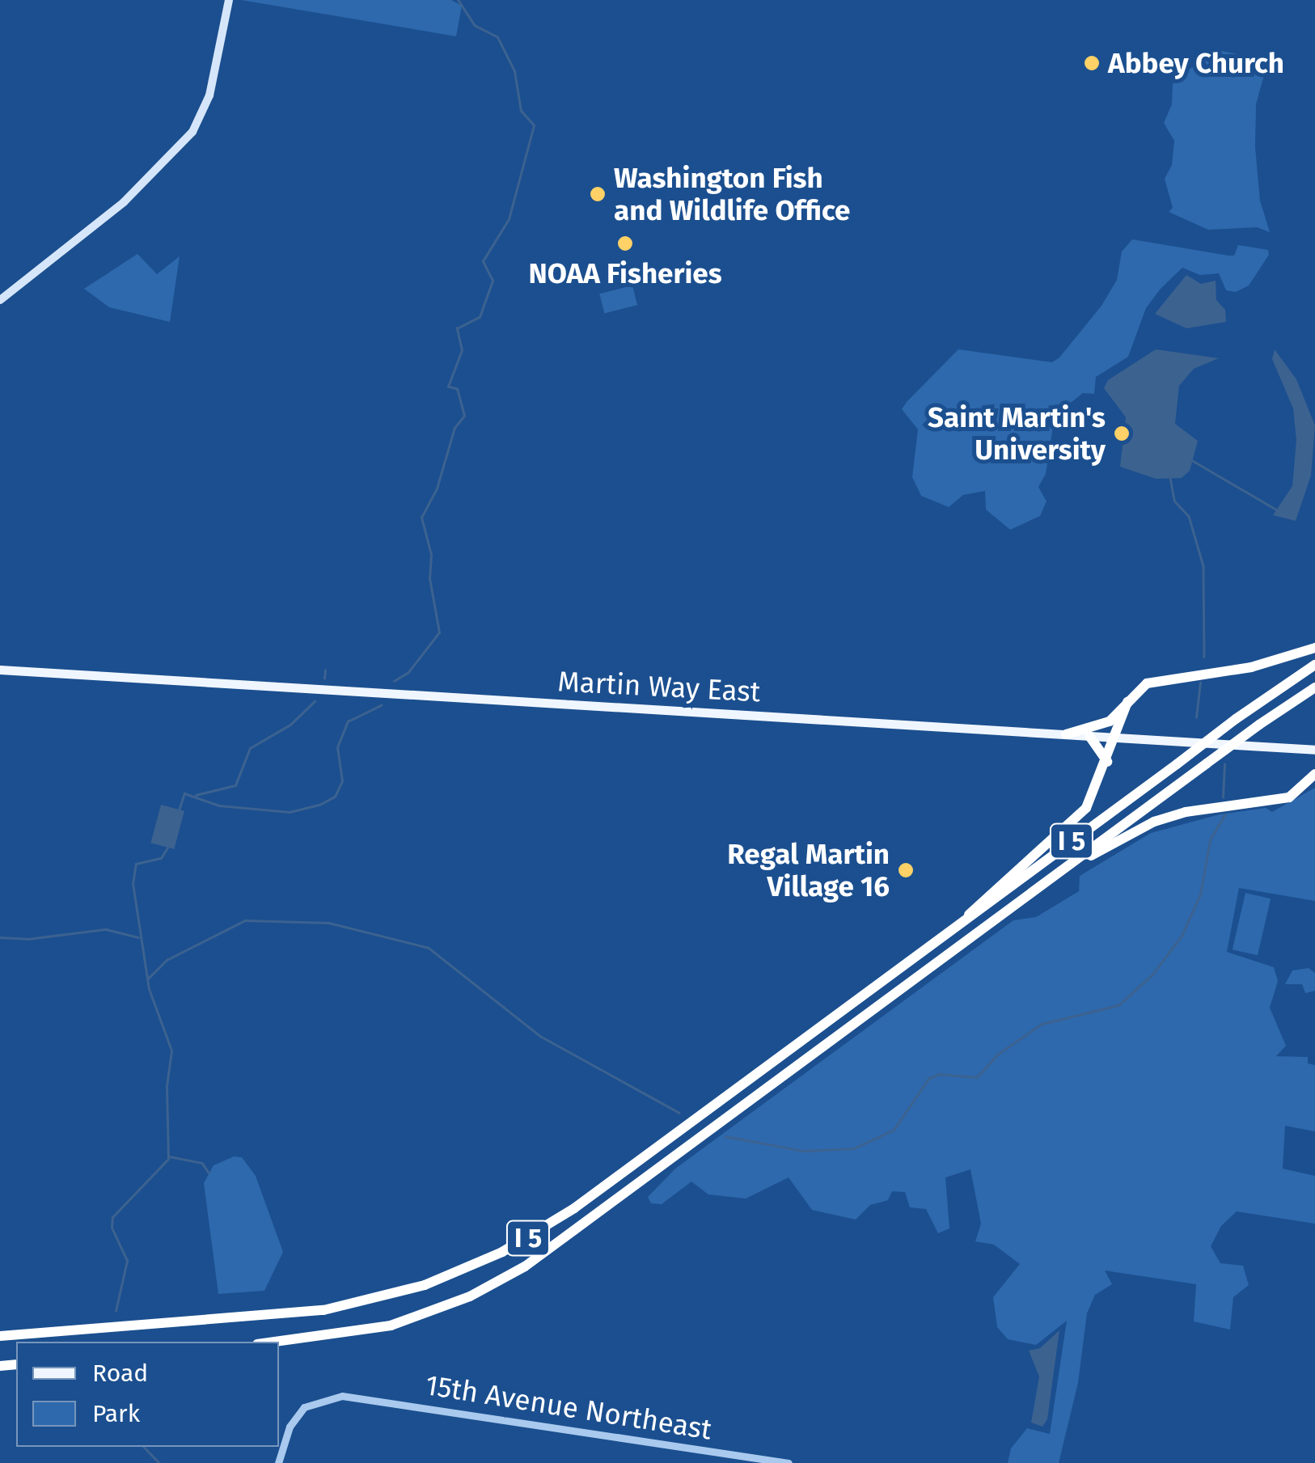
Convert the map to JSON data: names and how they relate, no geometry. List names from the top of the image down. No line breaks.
{"streets":{"highway":["I 5"],"main road":["Martin Way East"],"street":["15th Avenue Northeast"]},"places":["Abbey Church","Washington Fish and Wildlife Office","NOAA Fisheries","Saint Martin's University","Regal Martin Village 16"],"legend":["Road","Park"]}
